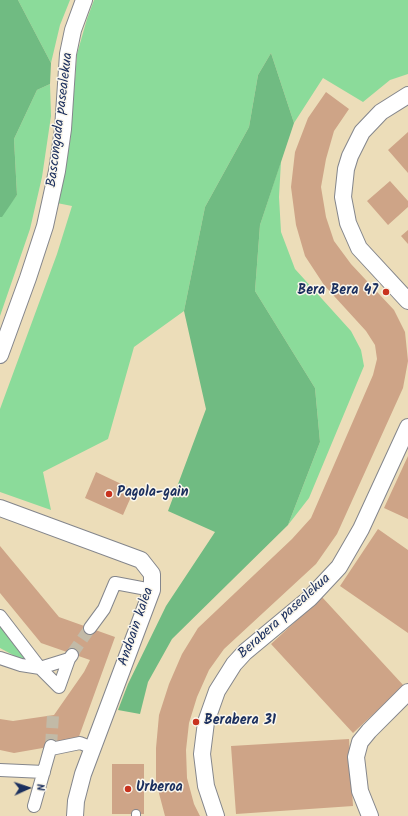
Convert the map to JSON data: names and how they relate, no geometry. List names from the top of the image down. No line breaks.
{"streets":{"street":["Bascongada pasealekua","Berabera pasealekua","Andoain kalea"]},"places":["Bera Bera 47","Pagola-gain","Berabera 31","Urberoa"],"north":"right"}
